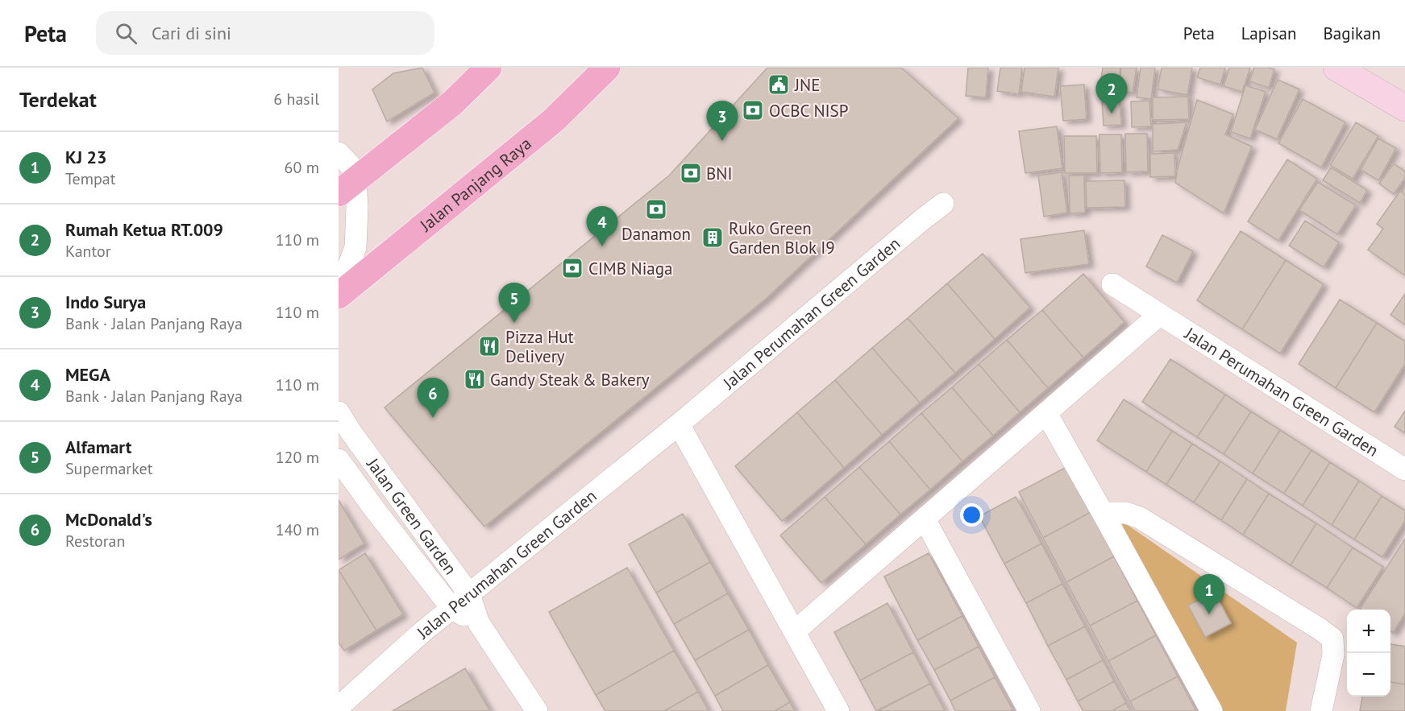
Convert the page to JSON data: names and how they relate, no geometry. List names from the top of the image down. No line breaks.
{"streets":{"main road":["Jalan Panjang Raya"],"street":["Jalan Perumahan Green Garden","Jalan Green Garden"]},"crossings":[["Jalan Perumahan Green Garden","Jalan Green Garden"]],"places":{"public building":["JNE"],"bank":["OCBC NISP","BNI","Danamon","CIMB Niaga"],"building":["Ruko Green Garden Blok I9"],"restaurant":["Pizza Hut Delivery","Gandy Steak & Bakery"]},"page":{"header":"Peta","search":"Cari di sini","nav":["Peta","Lapisan","Bagikan"],"heading":["Terdekat","6 hasil"],"pins":["2","3","4","5","6","1"],"list":[{"mark":"1","name":"KJ 23","note":"Tempat","value":"60 m"},{"mark":"2","name":"Rumah Ketua RT.009","note":"Kantor","value":"110 m"},{"mark":"3","name":"Indo Surya","note":"Bank · Jalan Panjang Raya","value":"110 m"},{"mark":"4","name":"MEGA","note":"Bank · Jalan Panjang Raya","value":"110 m"},{"mark":"5","name":"Alfamart","note":"Supermarket","value":"120 m"},{"mark":"6","name":"McDonald's","note":"Restoran","value":"140 m"}],"map_buttons":["+","−"]}}
